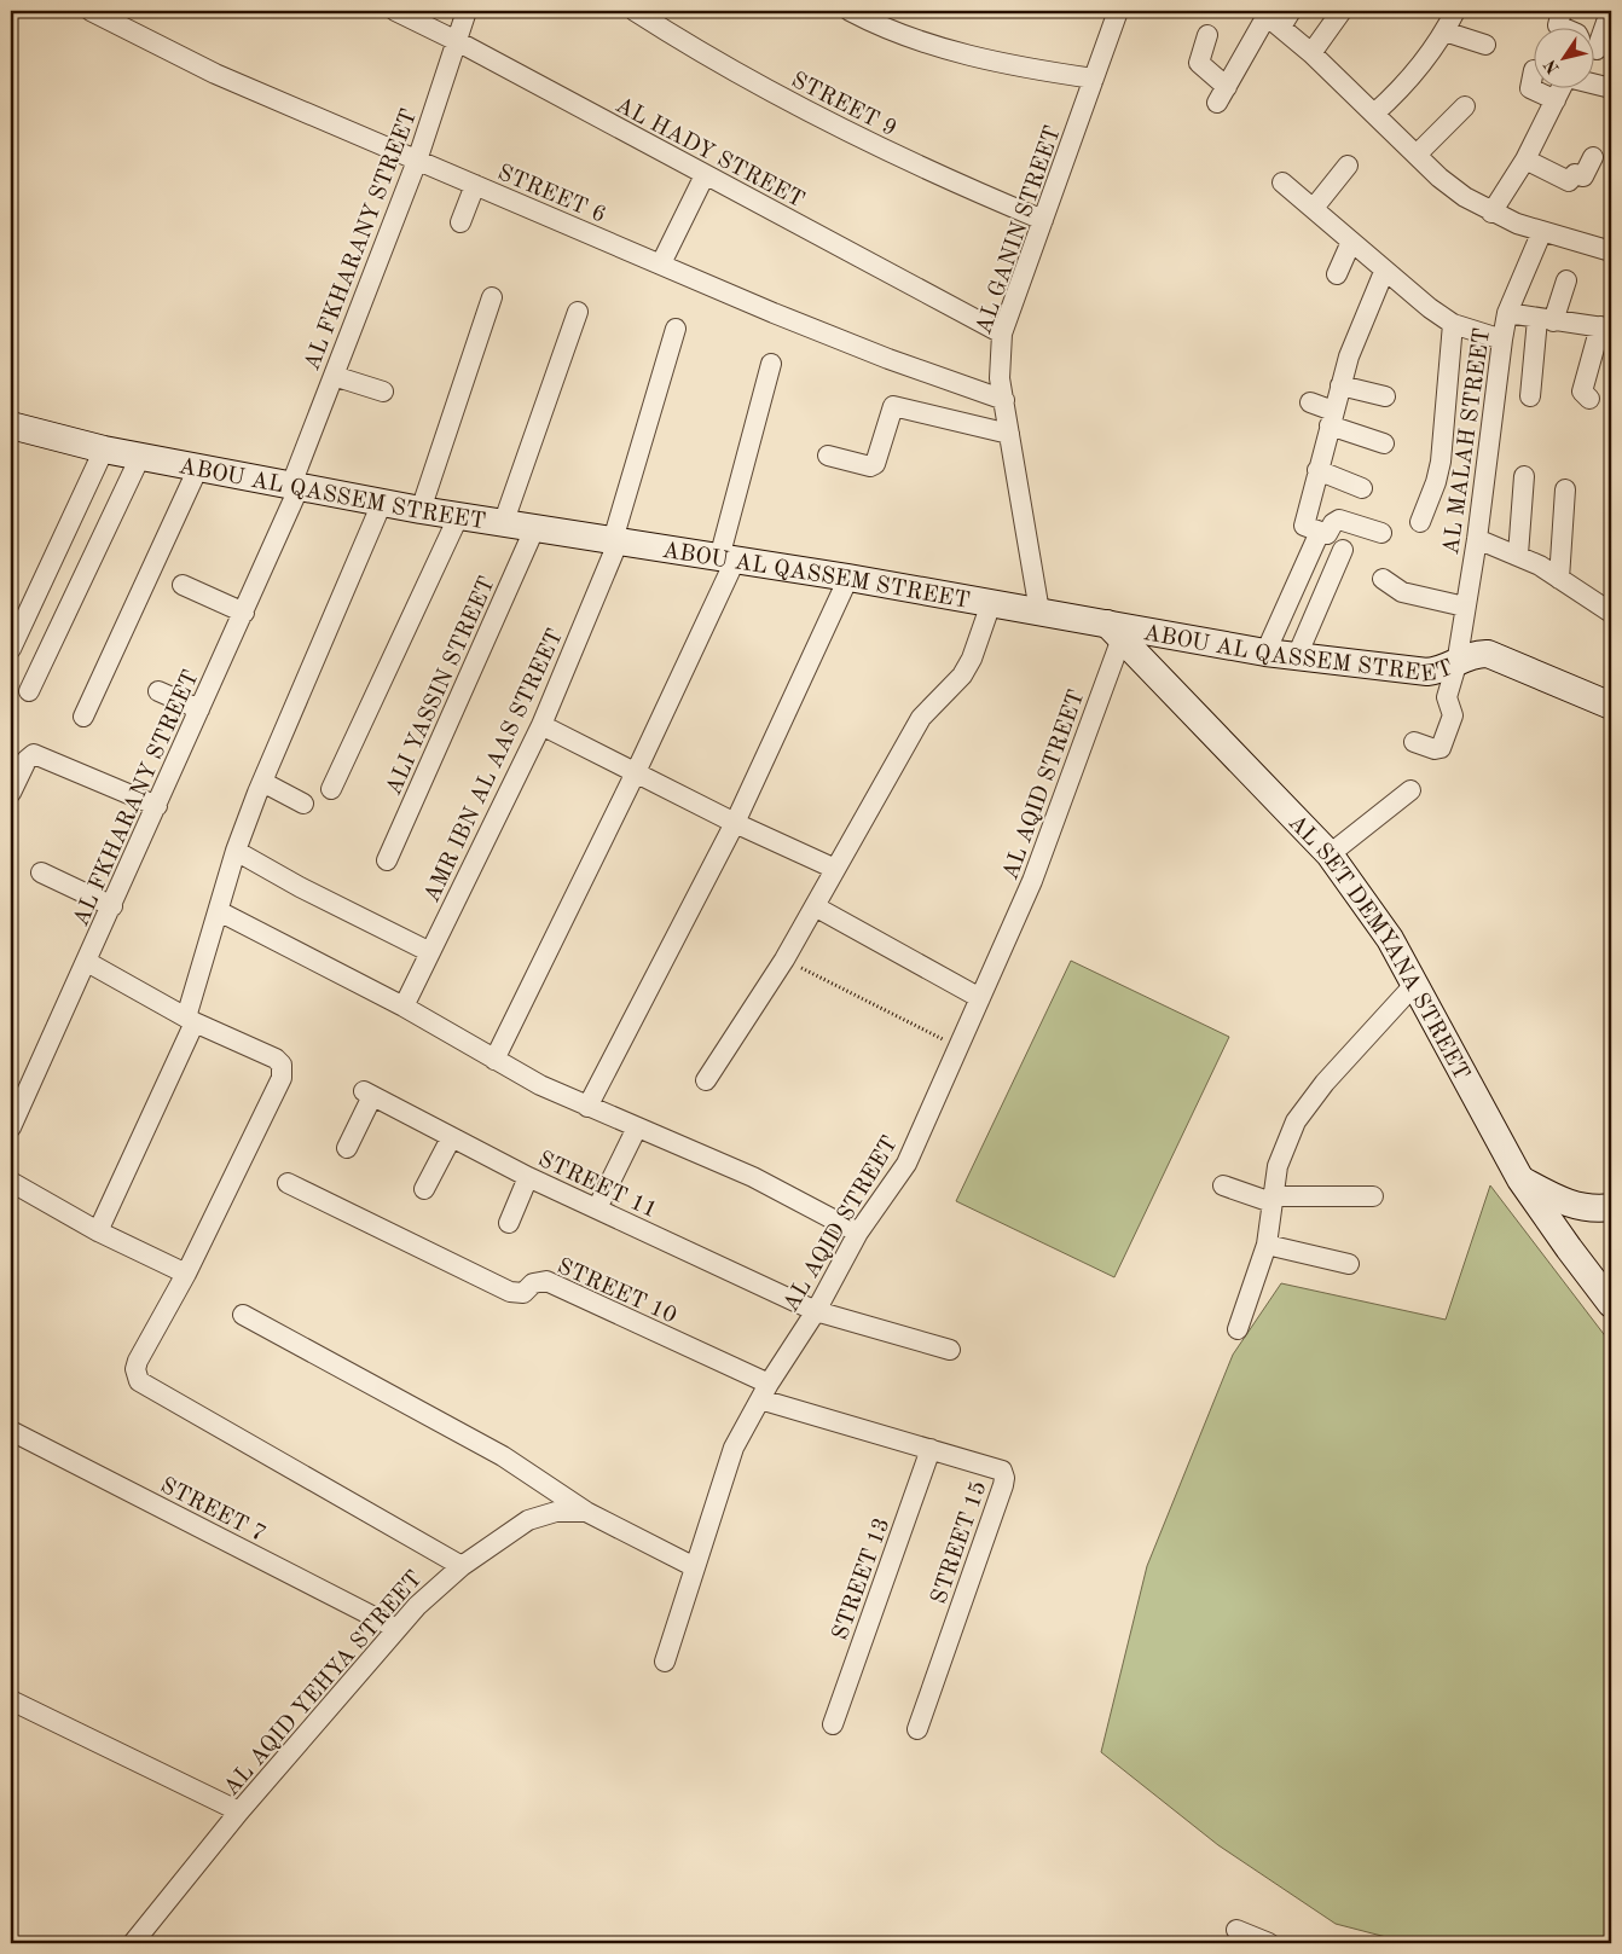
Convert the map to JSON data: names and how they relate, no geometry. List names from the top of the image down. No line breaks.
{"streets":{"street":["STREET 9","AL HADY STREET","STREET 6","AL GANIN STREET","AL FKHARANY STREET","AL MALAH STREET","ABOU AL QASSEM STREET","ALI YASSIN STREET","AMR IBN AL AAS STREET","AL AQID STREET","AL SET DEMYANA STREET","STREET 11","STREET 10","STREET 7","STREET 15","STREET 13","AL AQID YEHYA STREET"]},"crossings":[["STREET 9","AL GANIN STREET"],["AL HADY STREET","AL GANIN STREET"],["AL HADY STREET","AL FKHARANY STREET"],["STREET 6","AL GANIN STREET"],["STREET 6","AL FKHARANY STREET"],["AL GANIN STREET","ABOU AL QASSEM STREET"],["AL FKHARANY STREET","ABOU AL QASSEM STREET"],["AL MALAH STREET","ABOU AL QASSEM STREET"],["ABOU AL QASSEM STREET","ALI YASSIN STREET"],["ABOU AL QASSEM STREET","AMR IBN AL AAS STREET"],["ABOU AL QASSEM STREET","AL AQID STREET"],["ABOU AL QASSEM STREET","AL SET DEMYANA STREET"],["AL AQID STREET","AL SET DEMYANA STREET"],["AL AQID STREET","STREET 11"],["AL AQID STREET","STREET 10"],["AL AQID STREET","STREET 15"],["STREET 10","STREET 15"],["STREET 7","AL AQID YEHYA STREET"],["STREET 15","STREET 13"]],"north":"bottom left"}
